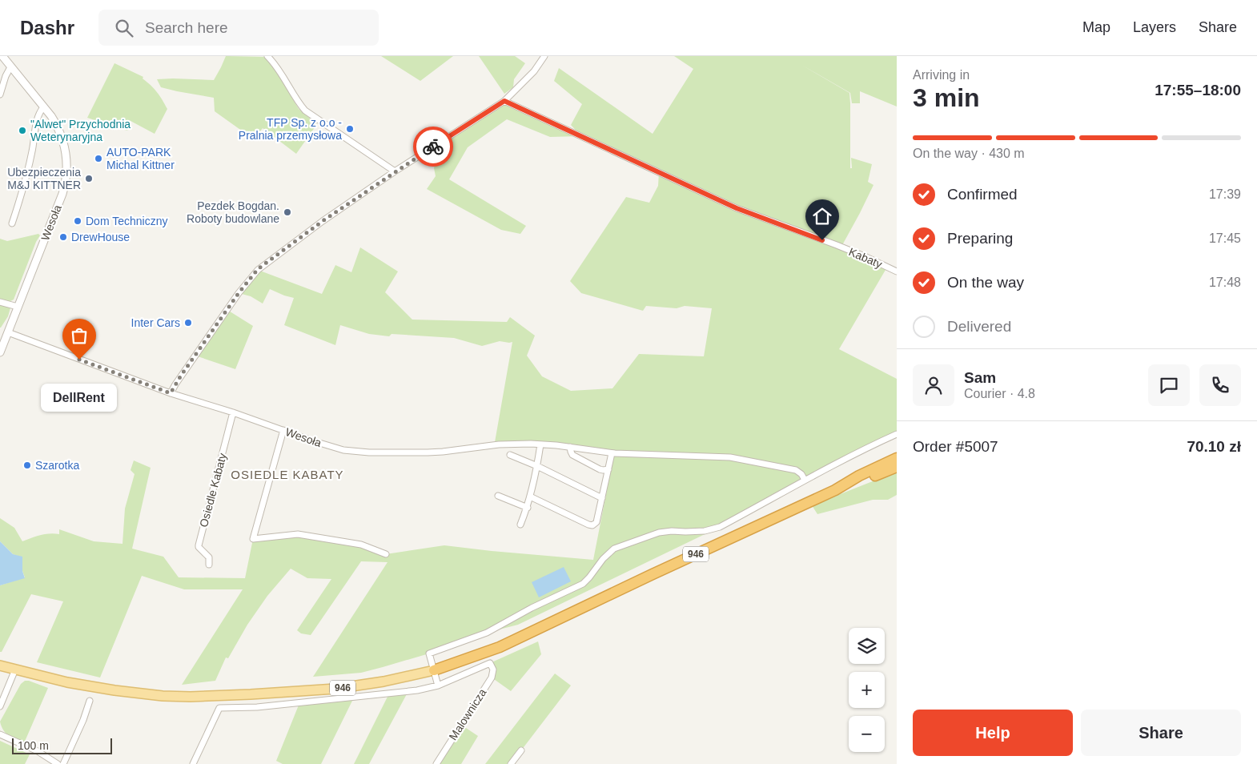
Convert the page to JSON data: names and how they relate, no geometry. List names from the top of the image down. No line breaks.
{"streets":{"highway":["946"],"street":["Wesoła","Kabaty","Osiedle Kabaty","Malownicza"]},"crossings":[["Wesoła","Osiedle Kabaty"]],"districts":["OSIEDLE KABATY"],"places":["TFP Sp. z o.o - Pralnia przemysłowa","\"Alwet\" Przychodnia Weterynaryjna","AUTO-PARK Michal Kittner","Ubezpieczenia M&J KITTNER","Pezdek Bogdan. Roboty budowlane","Dom Techniczny","DrewHouse","Inter Cars","DellRent","Szarotka"],"scale_bar":"100 m","page":{"header":"Dashr","search":"Search here","nav":["Map","Layers","Share"],"heading":["3 min","Arriving in","17:55–18:00"],"panel":["Sam","Courier · 4.8","Order #5007","70.10 zł"],"bar":"On the way · 430 m","list":[["Confirmed","17:39"],["Preparing","17:45"],["On the way","17:48"],"Delivered"],"bubble":"DellRent","map_buttons":["+","−"],"buttons":["Help","Share"],"scale":"100 m"}}
